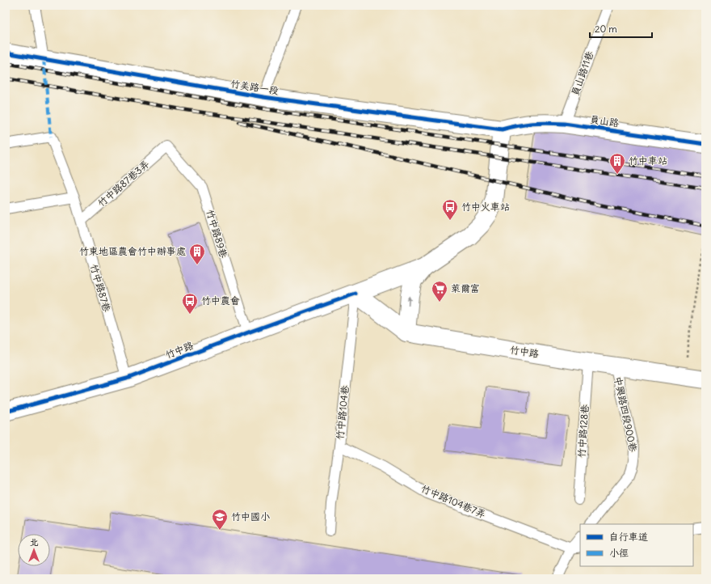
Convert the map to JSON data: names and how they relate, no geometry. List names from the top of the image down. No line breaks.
{"streets":{"street":["竹美路一段","員山路","竹中路"],"lane":["員山路11巷","竹中路87巷3弄","竹中路89巷","竹中路87巷","竹中路104巷","中興路四段900巷","竹中路128巷","竹中路104巷7弄"]},"crossings":[["員山路11巷","員山路"],["竹美路一段","員山路"],["竹美路一段","竹中路"],["員山路","竹中路"],["竹中路87巷3弄","竹中路89巷"],["竹中路87巷3弄","竹中路87巷"],["竹中路89巷","竹中路"],["竹中路87巷","竹中路"],["竹中路","竹中路104巷"],["竹中路","中興路四段900巷"],["竹中路","竹中路128巷"],["竹中路104巷","竹中路104巷7弄"]],"places":{"building":["竹中車站","竹東地區農會竹中辦事處"],"bus stop":["竹中火車站","竹中農會"],"supermarket":["萊爾富"],"school or university":["竹中國小"]},"legend":["自行車道","小徑"],"scale_bar":"20 m","north":"top"}
